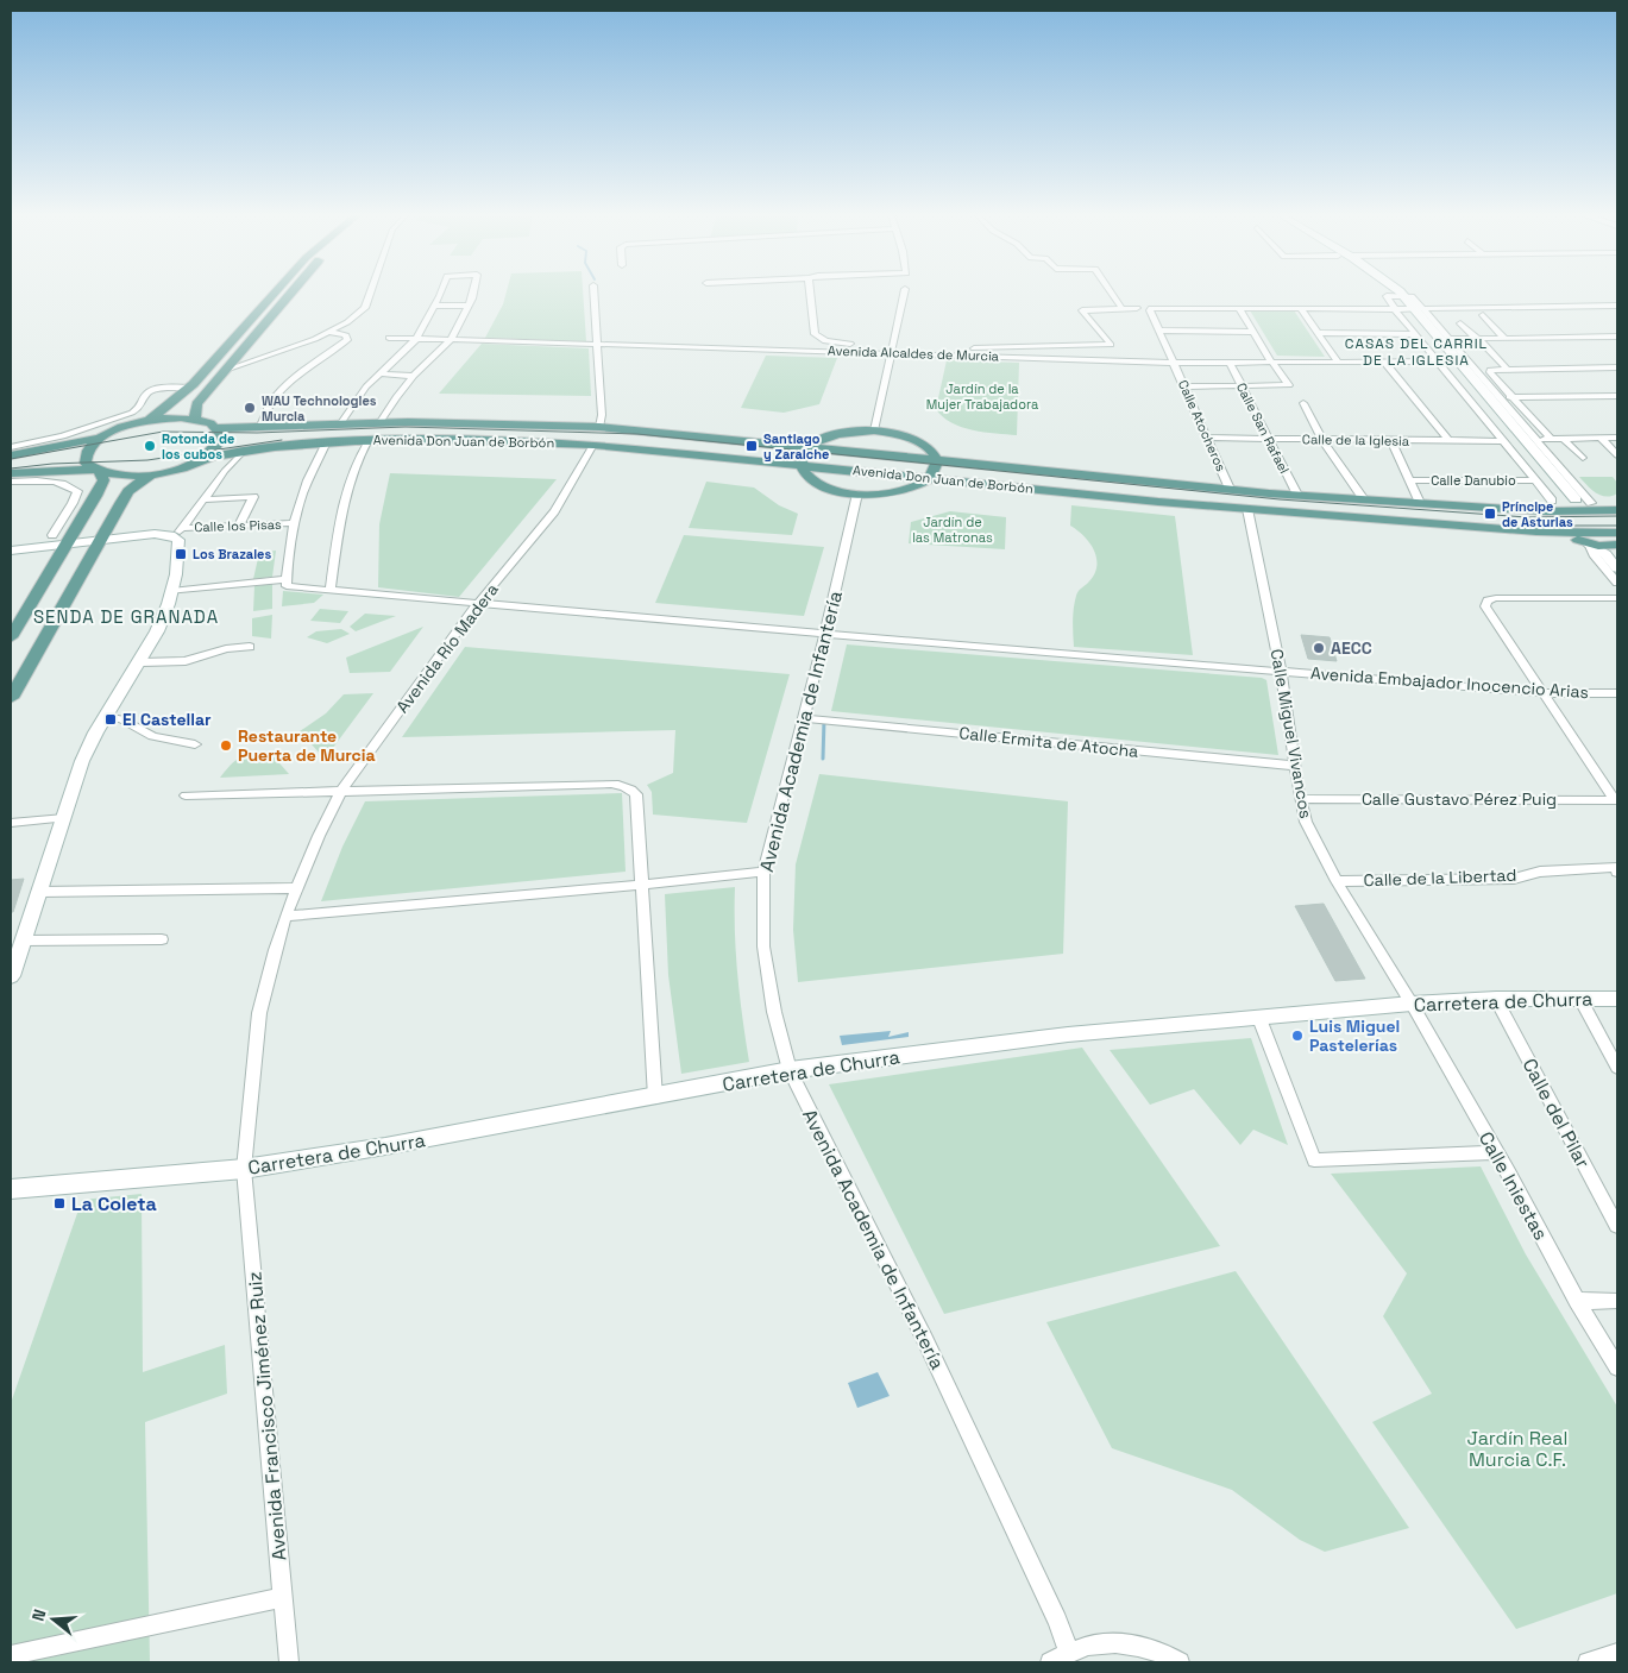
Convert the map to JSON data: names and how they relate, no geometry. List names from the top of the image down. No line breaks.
{"streets":{"main road":["Avenida Don Juan de Borbón","Carretera de Churra"],"street":["Avenida Alcaldes de Murcia","Calle Atocheros","Calle San Rafael","Calle de la Iglesia","Calle Danubio","Calle los Pisas","Avenida Río Madera","Avenida Embajador Inocencio Arias","Avenida Academia de Infantería","Calle Miguel Vivancos","Calle Ermita de Atocha","Calle Gustavo Pérez Puig","Calle de la Libertad","Calle del Pilar","Calle Iniestas","Avenida Francisco Jiménez Ruiz"]},"crossings":[["Avenida Alcaldes de Murcia","Calle Atocheros"],["Avenida Alcaldes de Murcia","Calle San Rafael"],["Calle Atocheros","Calle de la Iglesia"],["Calle Atocheros","Avenida Don Juan de Borbón"],["Calle San Rafael","Calle de la Iglesia"],["Calle San Rafael","Avenida Don Juan de Borbón"],["Avenida Don Juan de Borbón","Avenida Río Madera"],["Avenida Don Juan de Borbón","Calle Miguel Vivancos"],["Avenida Río Madera","Avenida Embajador Inocencio Arias"],["Avenida Río Madera","Carretera de Churra"],["Avenida Río Madera","Avenida Francisco Jiménez Ruiz"],["Avenida Embajador Inocencio Arias","Avenida Academia de Infantería"],["Avenida Embajador Inocencio Arias","Calle Miguel Vivancos"],["Avenida Academia de Infantería","Calle Ermita de Atocha"],["Avenida Academia de Infantería","Carretera de Churra"],["Calle Miguel Vivancos","Calle Ermita de Atocha"],["Calle Miguel Vivancos","Calle Gustavo Pérez Puig"],["Calle Miguel Vivancos","Calle de la Libertad"],["Calle Miguel Vivancos","Carretera de Churra"],["Calle Miguel Vivancos","Calle Iniestas"],["Carretera de Churra","Calle del Pilar"],["Carretera de Churra","Calle Iniestas"],["Carretera de Churra","Avenida Francisco Jiménez Ruiz"]],"districts":["CASAS DEL CARRIL DE LA IGLESIA","SENDA DE GRANADA"],"parks":["Jardín de la Mujer Trabajadora","Jardín de las Matronas","Jardín Real Murcia C.F."],"places":{"other":["WAU Technologies Murcia","Rotonda de los cubos","AECC","Restaurante Puerta de Murcia","Luis Miguel Pastelerías"],"transit":["Santiago y Zaraiche","Príncipe de Asturias","Los Brazales","El Castellar","La Coleta"]},"north":"left"}
